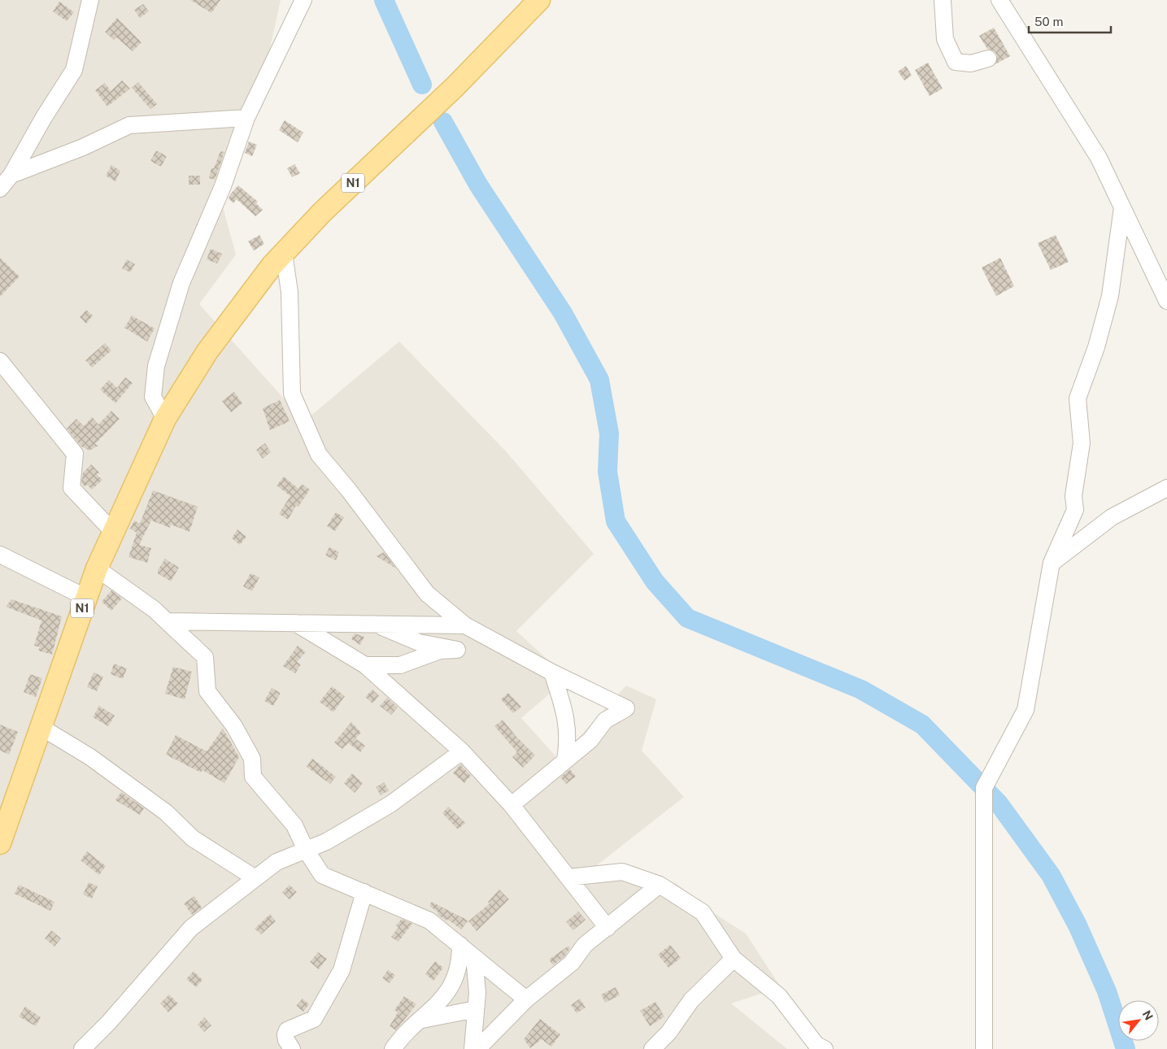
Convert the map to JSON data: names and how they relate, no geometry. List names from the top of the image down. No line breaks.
{"streets":{"main road":["N1"]},"scale_bar":"50 m","north":"top right"}
